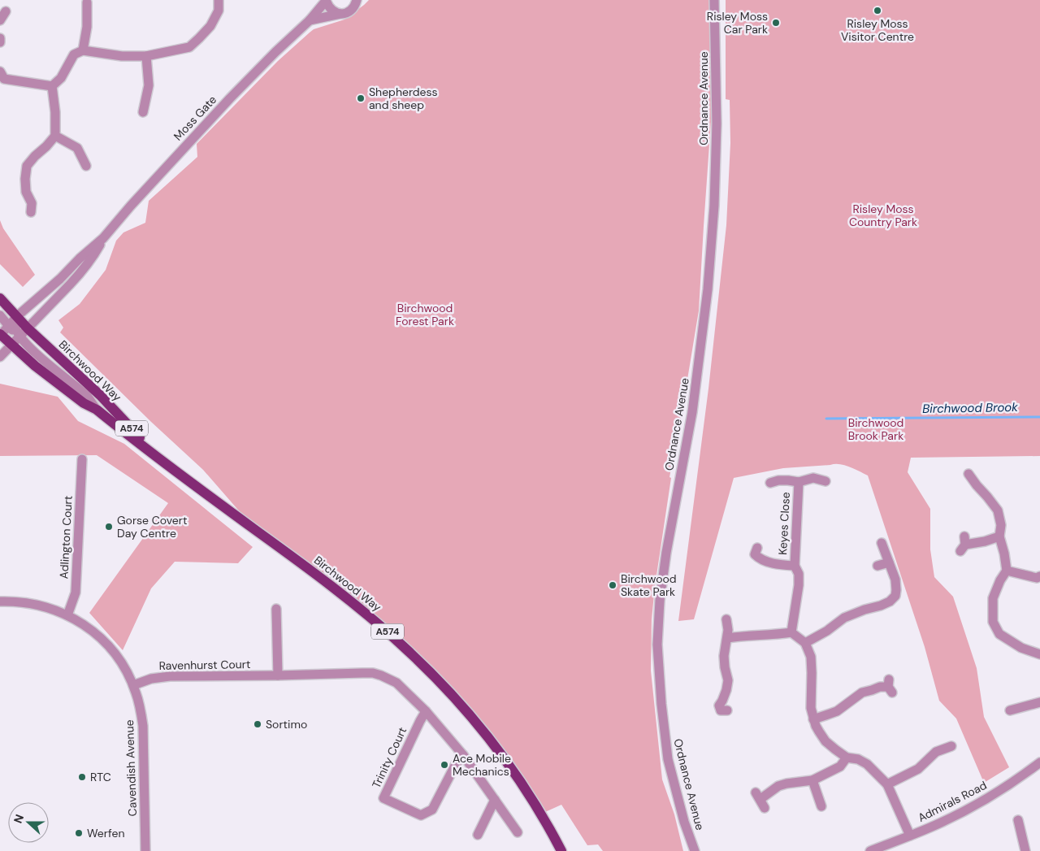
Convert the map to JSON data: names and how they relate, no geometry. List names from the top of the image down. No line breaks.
{"streets":{"main road":["Birchwood Way","A574"],"street":["Ordnance Avenue","Moss Gate","Keyes Close","Adlington Court","Ravenhurst Court","Trinity Court","Cavendish Avenue","Admirals Road"]},"crossings":[["Moss Gate","Birchwood Way"],["Moss Gate","A574"],["Birchwood Way","A574"],["Adlington Court","Cavendish Avenue"],["Ravenhurst Court","Trinity Court"],["Ravenhurst Court","Cavendish Avenue"]],"water":["Birchwood Brook"],"parks":["Risley Moss Country Park","Birchwood Forest Park","Birchwood Brook Park"],"places":["Risley Moss Visitor Centre","Risley Moss Car Park","Shepherdess and sheep","Gorse Covert Day Centre","Birchwood Skate Park","Sortimo","Ace Mobile Mechanics","RTC","Werfen"],"north":"left"}
